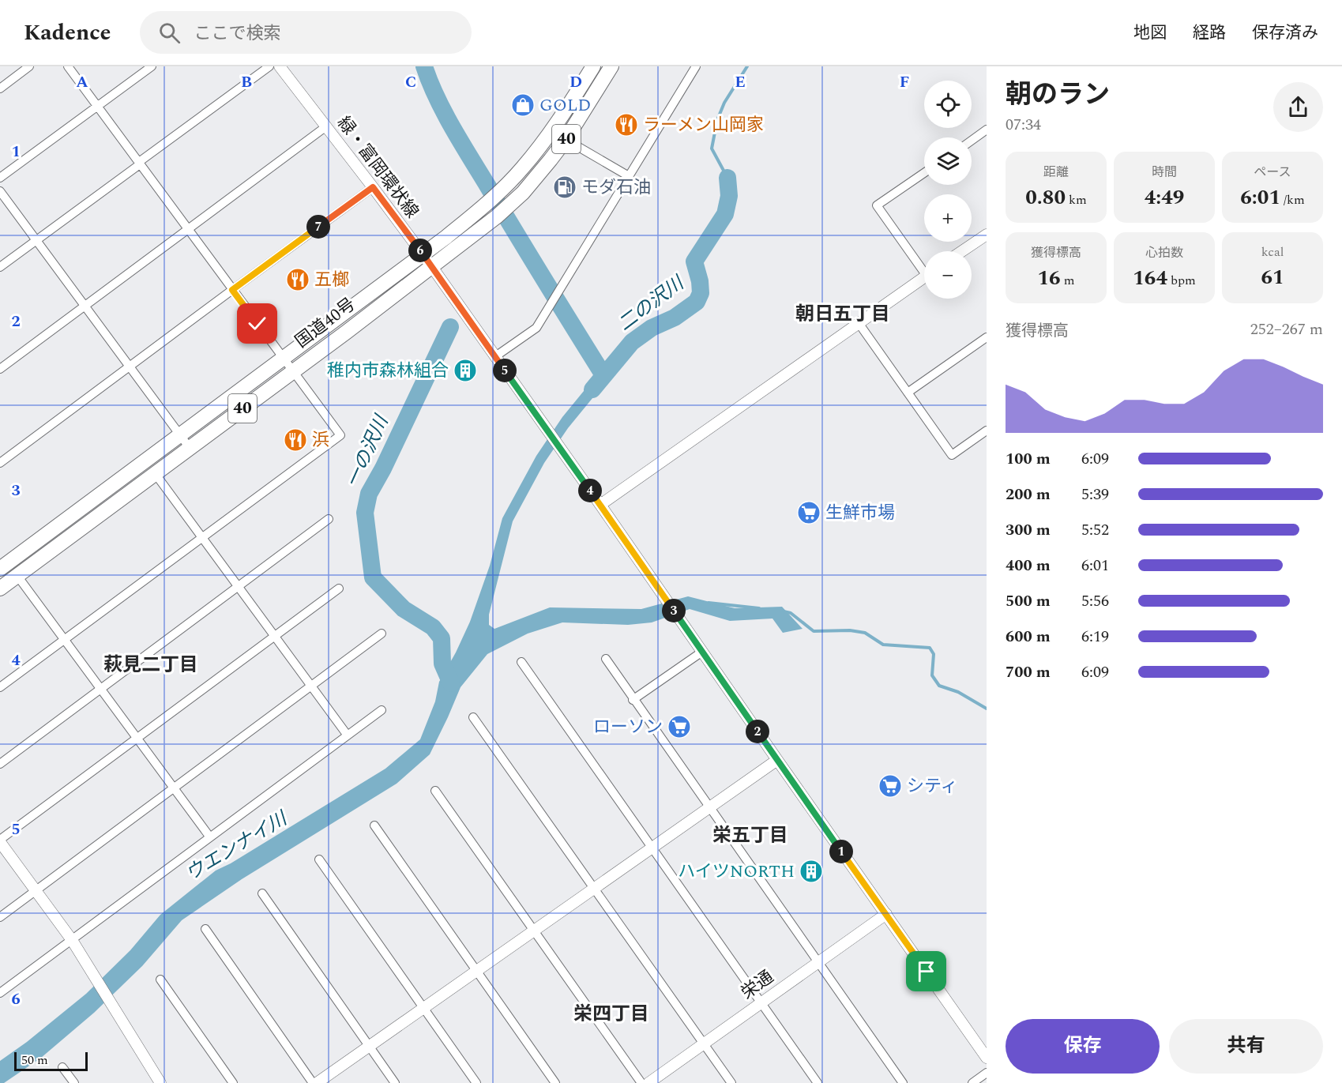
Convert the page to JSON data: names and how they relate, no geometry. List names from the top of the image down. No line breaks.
{"streets":{"highway":["40","国道40号"],"street":["緑・富岡環状線","栄通"]},"crossings":[["緑・富岡環状線","国道40号"],["緑・富岡環状線","栄通"]],"districts":["朝日五丁目","萩見二丁目","栄五丁目","栄四丁目"],"water":["二の沢川","一の沢川","ウエンナイ川"],"places":{"shop":["GOLD"],"restaurant":["ラーメン山岡家","五榔","浜"],"fuel station":["モダ石油"],"building":["稚内市森林組合","ハイツNORTH"],"supermarket":["生鮮市場","ローソン","シティ"]},"scale_bar":"50 m","page":{"header":"Kadence","search":"ここで検索","nav":["地図","経路","保存済み"],"heading":["朝のラン","07:34"],"map_buttons":["+","−"],"stats":[["距離","0.80 km"],["時間","4:49"],["ペース","6:01 /km"],["獲得標高","16 m"],["心拍数","164 bpm"],["kcal","61"]],"pins":["7","6","5","4","3","2","1"],"chart":["獲得標高","252–267 m"],"list":[{"name":"100 m","note":"6:09"},{"name":"200 m","note":"5:39"},{"name":"300 m","note":"5:52"},{"name":"400 m","note":"6:01"},{"name":"500 m","note":"5:56"},{"name":"600 m","note":"6:19"},{"name":"700 m","note":"6:09"}],"buttons":["保存","共有"],"scale":"50 m"},"grid":{"columns":["A","B","C","D","E","F"],"rows":["1","2","3","4","5","6"]}}
